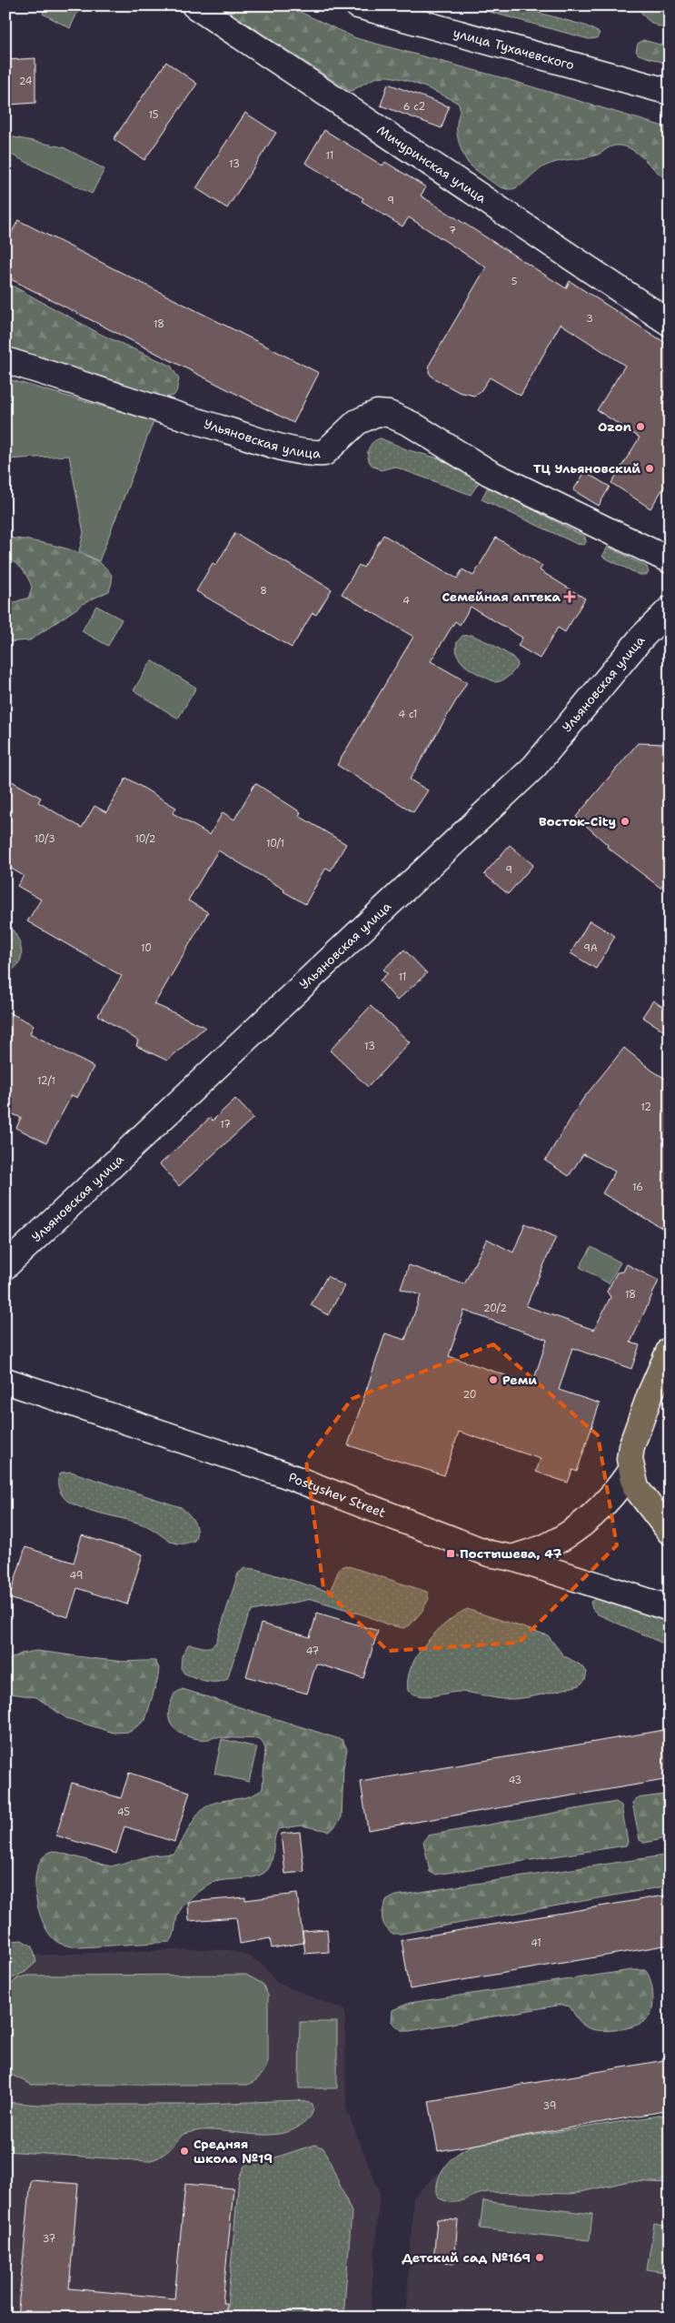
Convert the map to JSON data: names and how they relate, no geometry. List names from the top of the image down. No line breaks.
{"streets":{"street":["улица Тухачевского","Мичуринская улица","Ульяновская улица","Postyshev Street"]},"places":{"other":["Ozon","ТЦ Ульяновский","Восток-City","Реми","Средняя школа №19","Детский сад №169"],"health":["Семейная аптека"],"transit":["Постышева, 47"]},"house_numbers":["24","6 с2","15","11","13","9","7","5","3","18","8","4","4 с1","10/3","10/2","10/1","9","10","9А","11","13","12/1","12","17","16","18","20/2","20","49","47","43","45","41","39","37"]}
